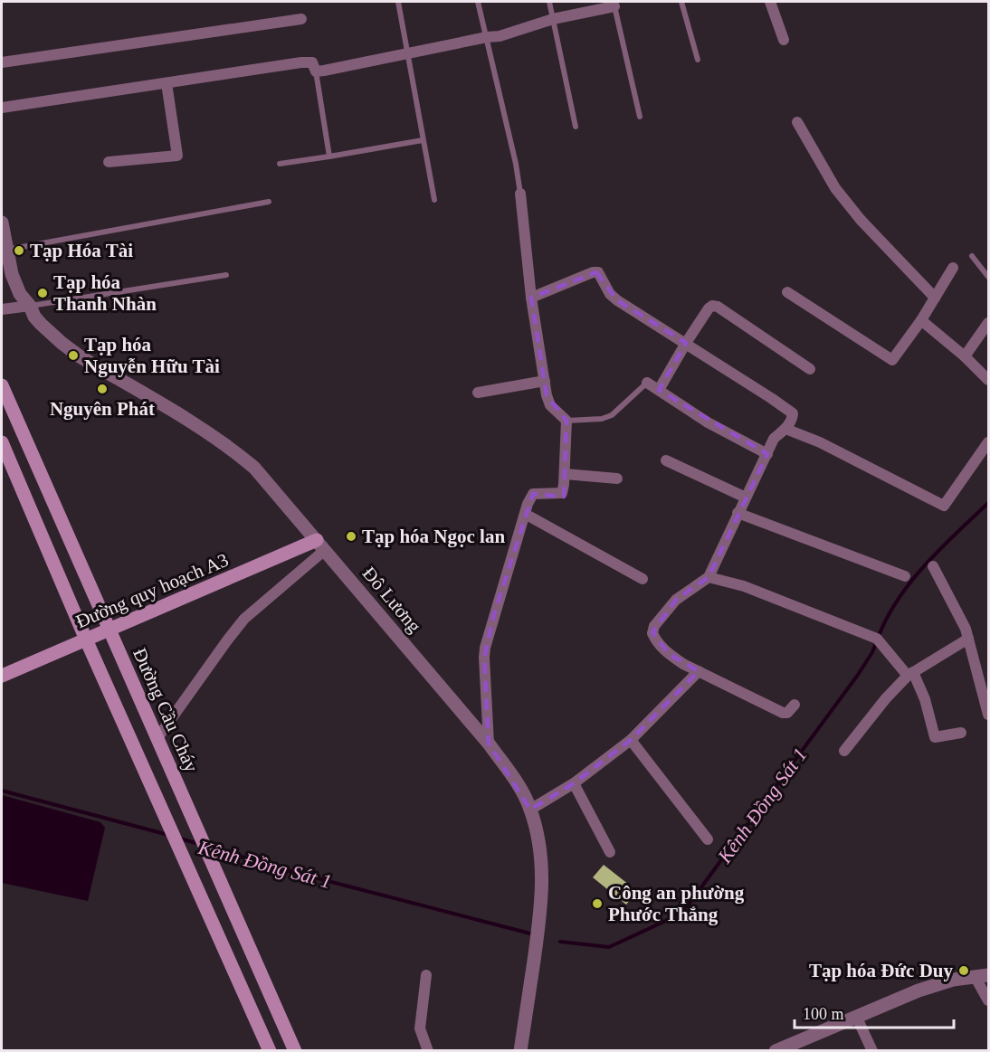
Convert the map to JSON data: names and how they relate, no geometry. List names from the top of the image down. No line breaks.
{"streets":{"main road":["Đường quy hoạch A3","Đường Cầu Cháy"],"street":["Đô Lương"]},"crossings":[["Đường quy hoạch A3","Đô Lương"],["Đường quy hoạch A3","Đường Cầu Cháy"]],"water":["Kênh Đồng Sát 1"],"places":["Tạp Hóa Tài","Tạp hóa Thanh Nhàn","Tạp hóa Nguyễn Hữu Tài","Nguyên Phát","Tạp hóa Ngọc lan","Công an phường Phước Thắng","Tạp hóa Đức Duy"],"scale_bar":"100 m"}
